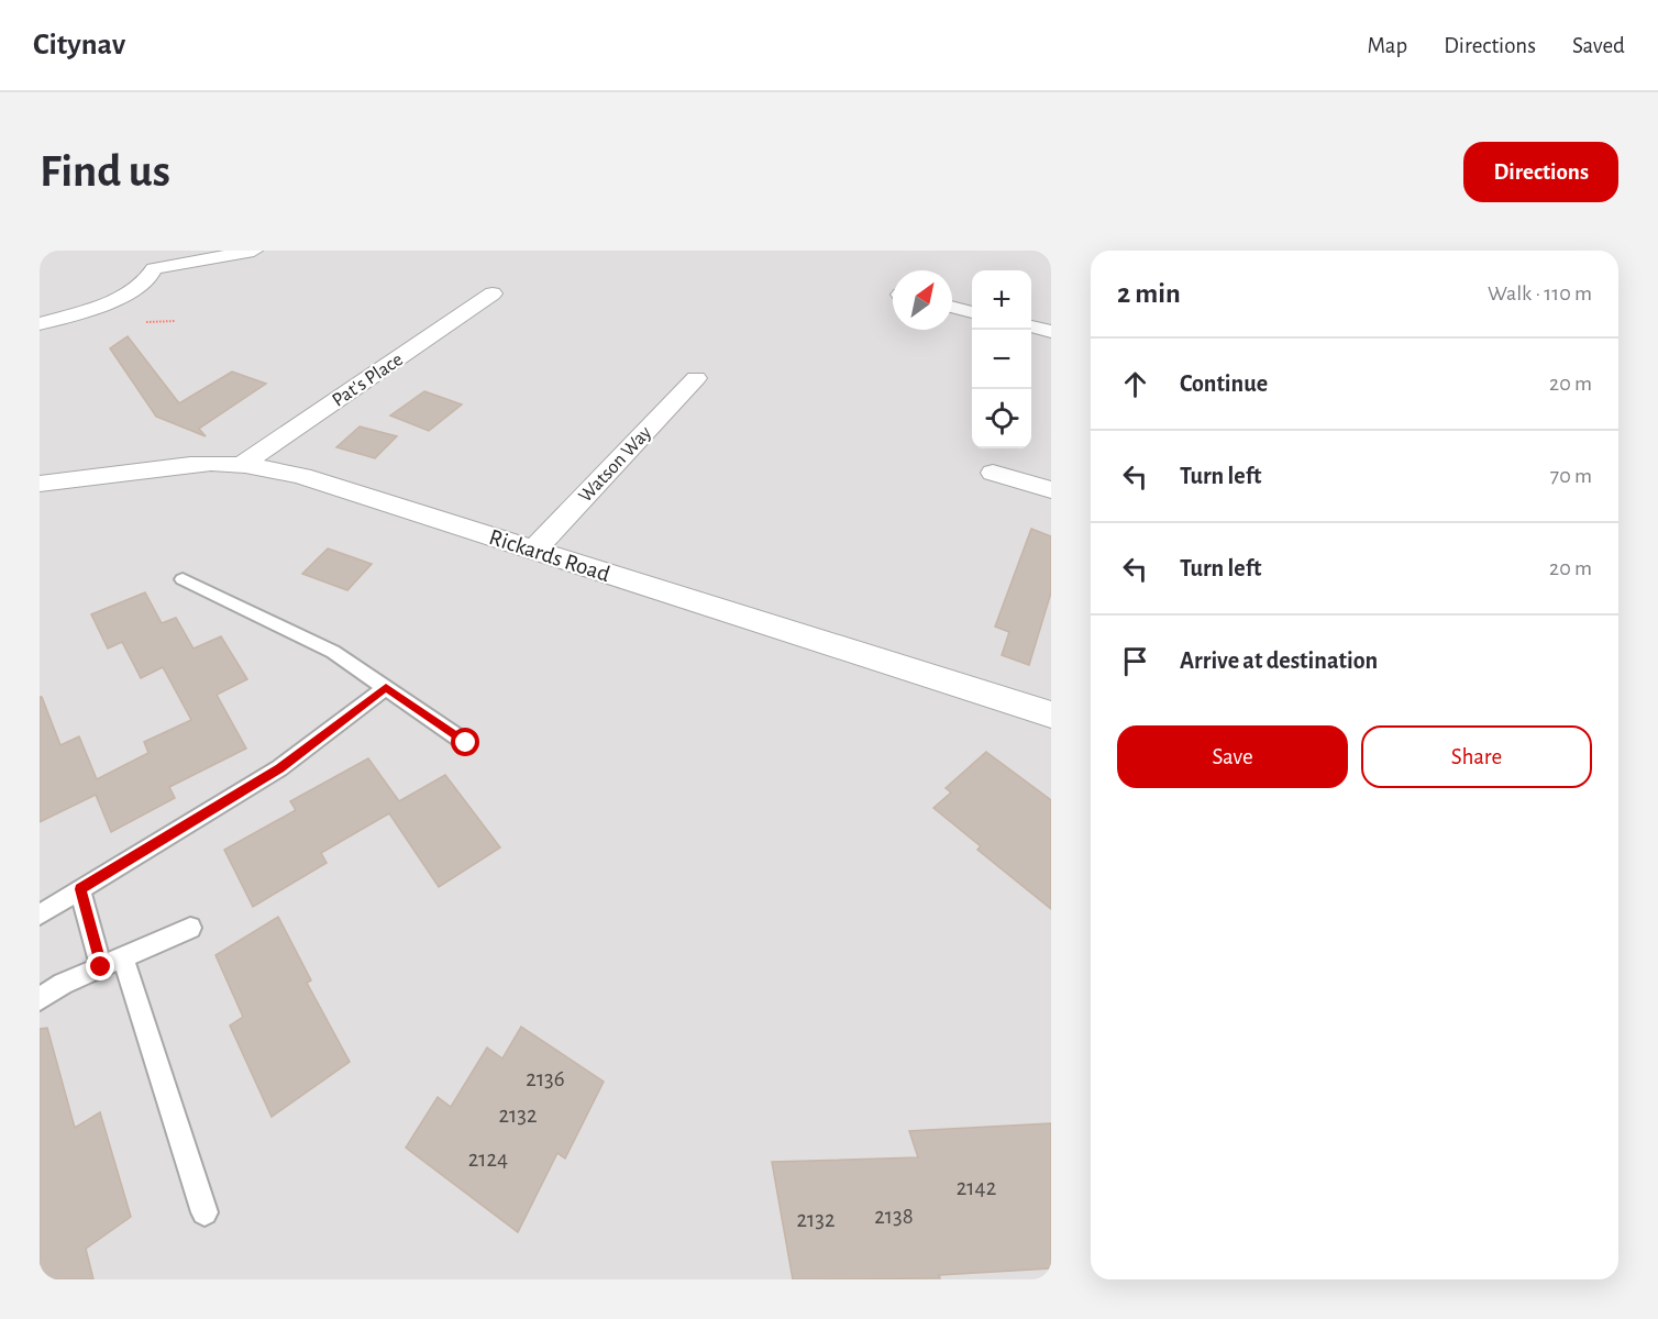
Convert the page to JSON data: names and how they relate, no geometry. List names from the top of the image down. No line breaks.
{"streets":{"street":["Pat's Place","Watson Way","Rickards Road"]},"crossings":[["Pat's Place","Rickards Road"],["Watson Way","Rickards Road"]],"house_numbers":["2136","2132","2124","2142","2138","2132"],"north":"top right","page":{"header":"Citynav","nav":["Map","Directions","Saved"],"buttons":["Directions",["Save","Share"]],"title":"Find us","heading":["2 min","Walk · 110 m"],"map_buttons":["+","−"],"list":[["Continue","20 m"],["Turn left","70 m"],["Turn left","20 m"],"Arrive at destination"]}}
